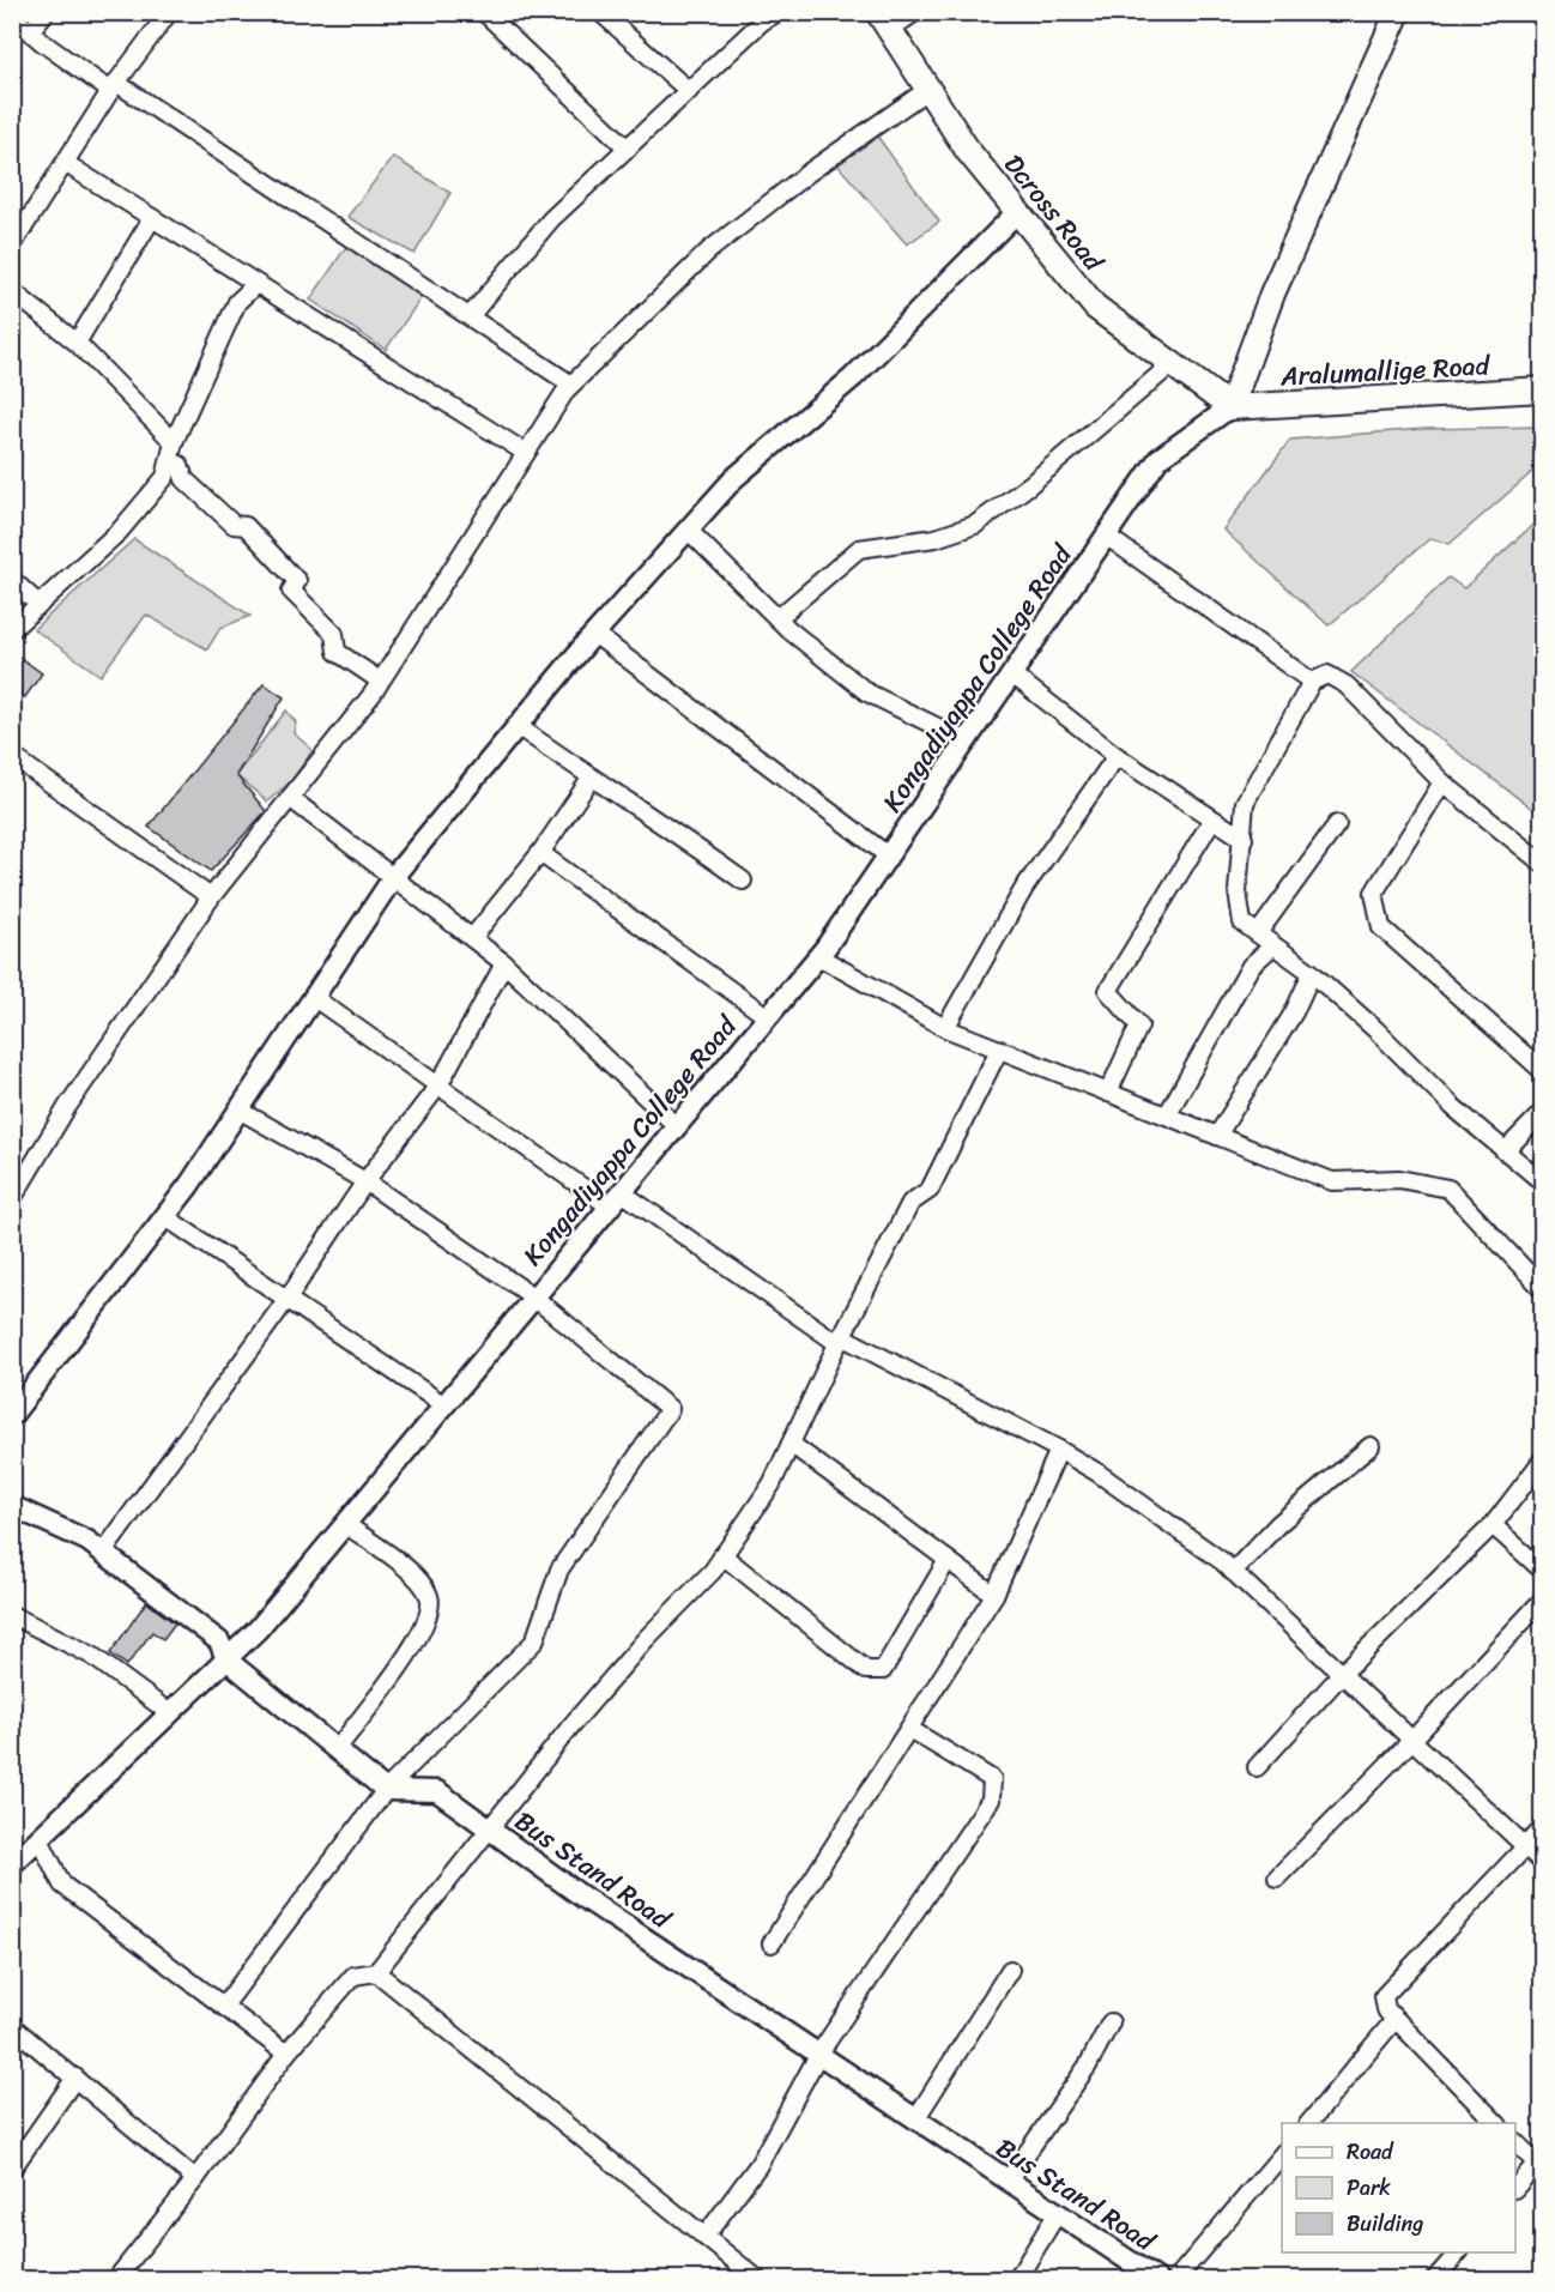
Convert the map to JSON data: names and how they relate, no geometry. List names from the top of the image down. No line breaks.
{"streets":{"main road":["Dcross Road","Aralumallige Road"],"street":["Kongadiyappa College Road","Bus Stand Road"]},"crossings":[["Dcross Road","Aralumallige Road"],["Dcross Road","Kongadiyappa College Road"],["Aralumallige Road","Kongadiyappa College Road"]],"legend":["Road","Park","Building"]}
